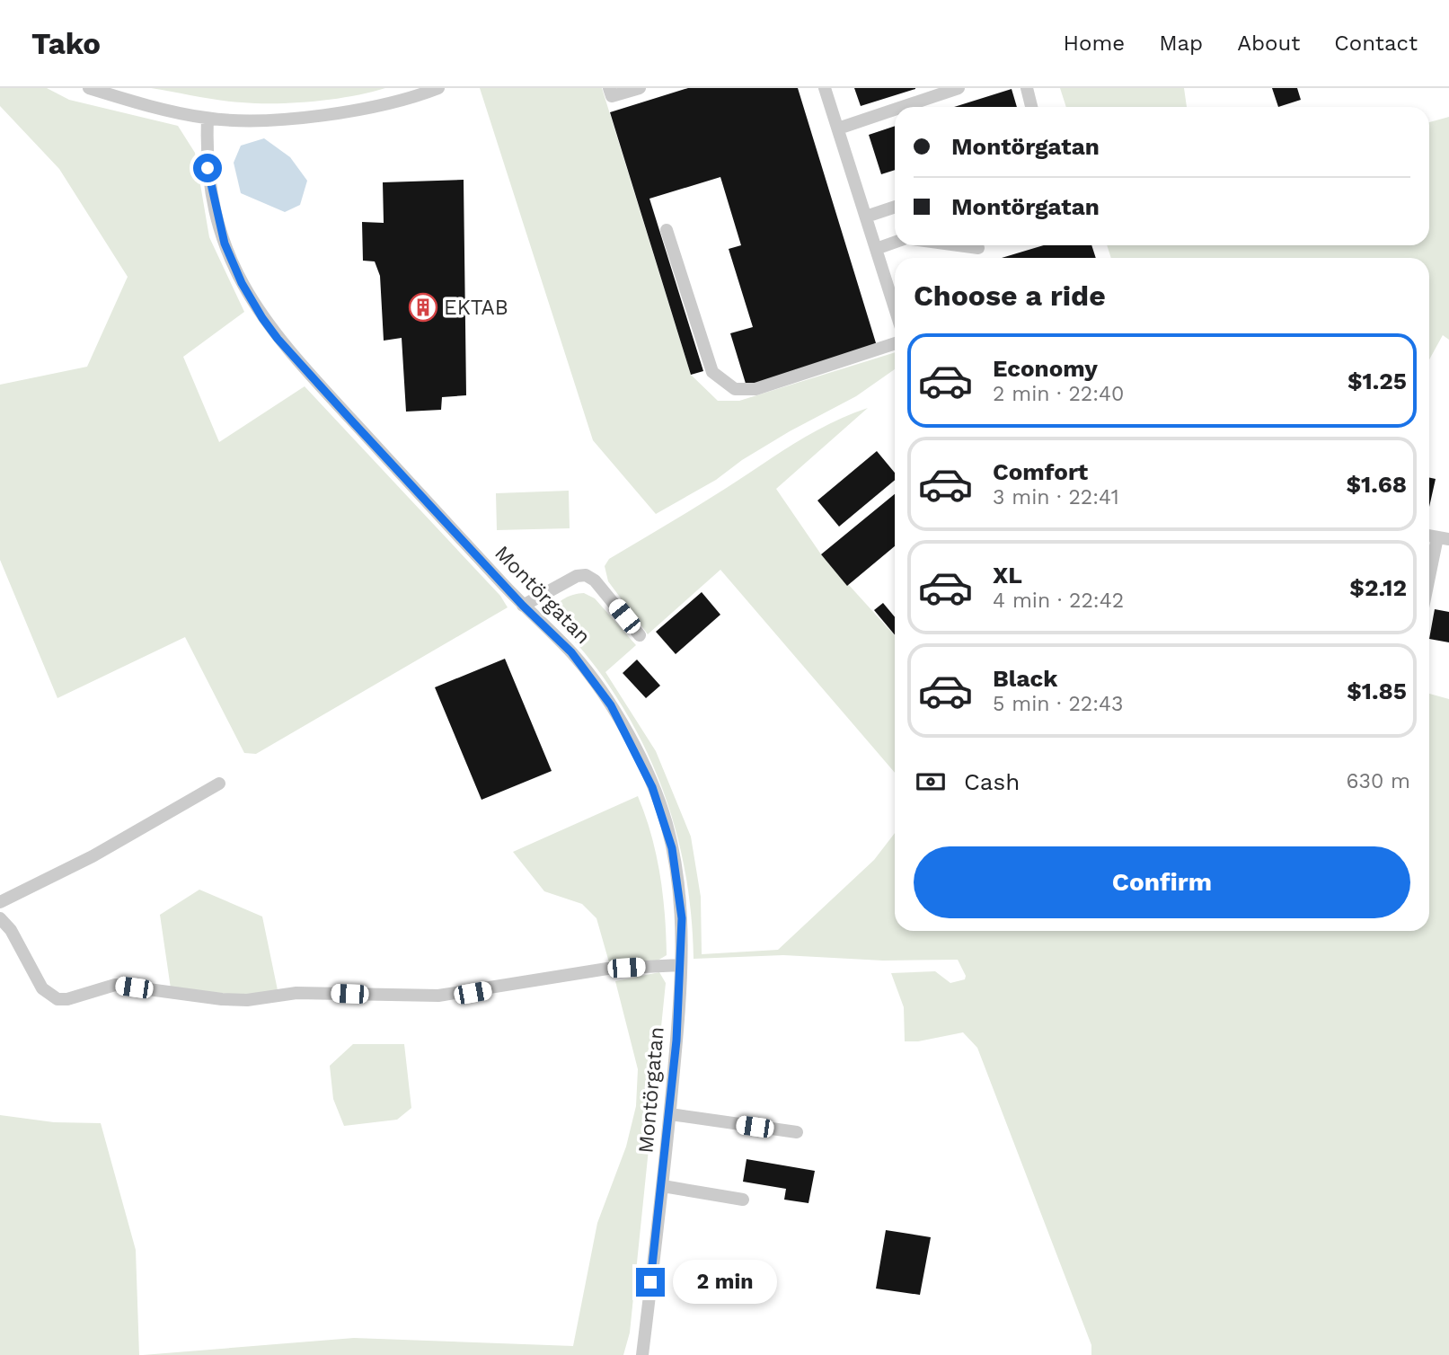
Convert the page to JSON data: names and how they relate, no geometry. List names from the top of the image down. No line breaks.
{"streets":{"street":["Montörgatan"]},"places":{"building":["EKTAB"]},"page":{"header":"Tako","nav":["Home","Map","About","Contact"],"banner":["Montörgatan","Montörgatan"],"heading":"Choose a ride","list":[{"name":"Economy","note":"2 min · 22:40","value":"$1.25"},{"name":"Comfort","note":"3 min · 22:41","value":"$1.68"},{"name":"XL","note":"4 min · 22:42","value":"$2.12"},{"name":"Black","note":"5 min · 22:43","value":"$1.85"}],"pay":["Cash","630 m"],"buttons":"Confirm","bubble":"2 min"}}
